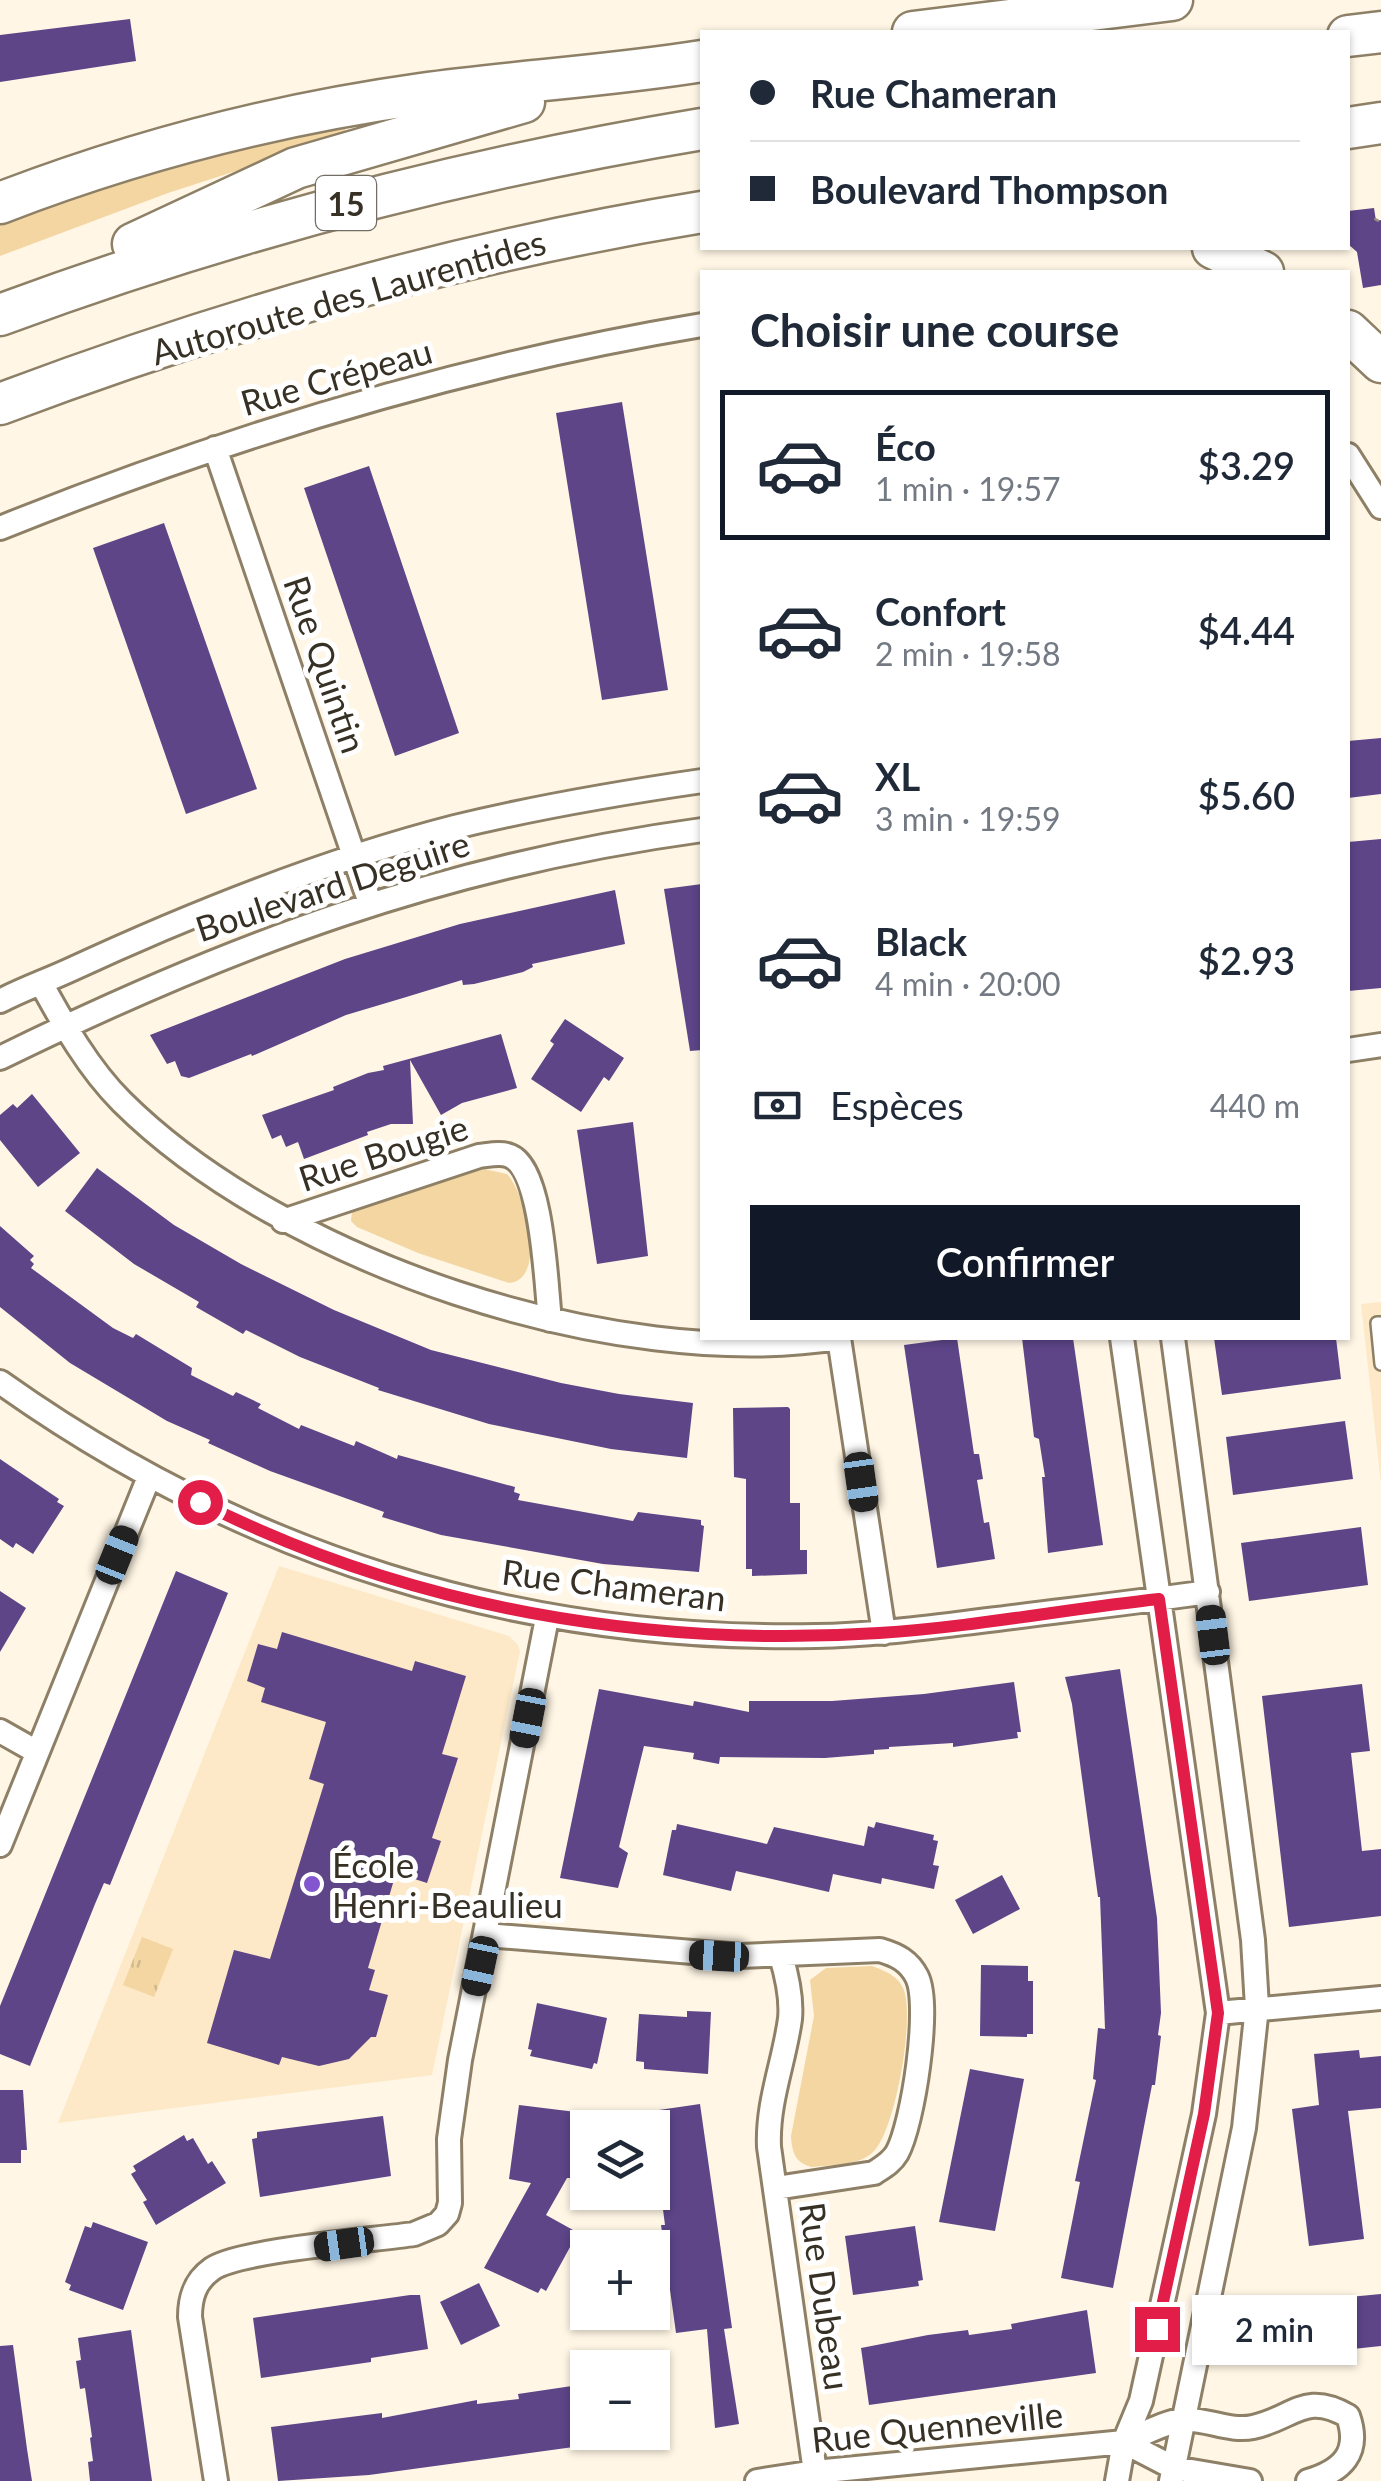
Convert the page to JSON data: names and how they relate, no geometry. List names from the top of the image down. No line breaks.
{"streets":{"highway":["15","Autoroute des Laurentides"],"street":["Rue Crépeau","Rue Quintin","Boulevard Deguire","Rue Bougie","Rue Chameran","Rue Dubeau","Rue Quenneville"]},"crossings":[["Rue Crépeau","Rue Quintin"],["Rue Quintin","Boulevard Deguire"],["Boulevard Deguire","Rue Bougie"],["Rue Dubeau","Rue Quenneville"]],"places":["École Henri-Beaulieu"],"page":{"banner":["Rue Chameran","Boulevard Thompson"],"heading":"Choisir une course","list":[{"name":"Éco","note":"1 min · 19:57","value":"$3.29"},{"name":"Confort","note":"2 min · 19:58","value":"$4.44"},{"name":"XL","note":"3 min · 19:59","value":"$5.60"},{"name":"Black","note":"4 min · 20:00","value":"$2.93"}],"pay":["Espèces","440 m"],"buttons":"Confirmer","map_buttons":["+","−"],"bubble":"2 min"}}
